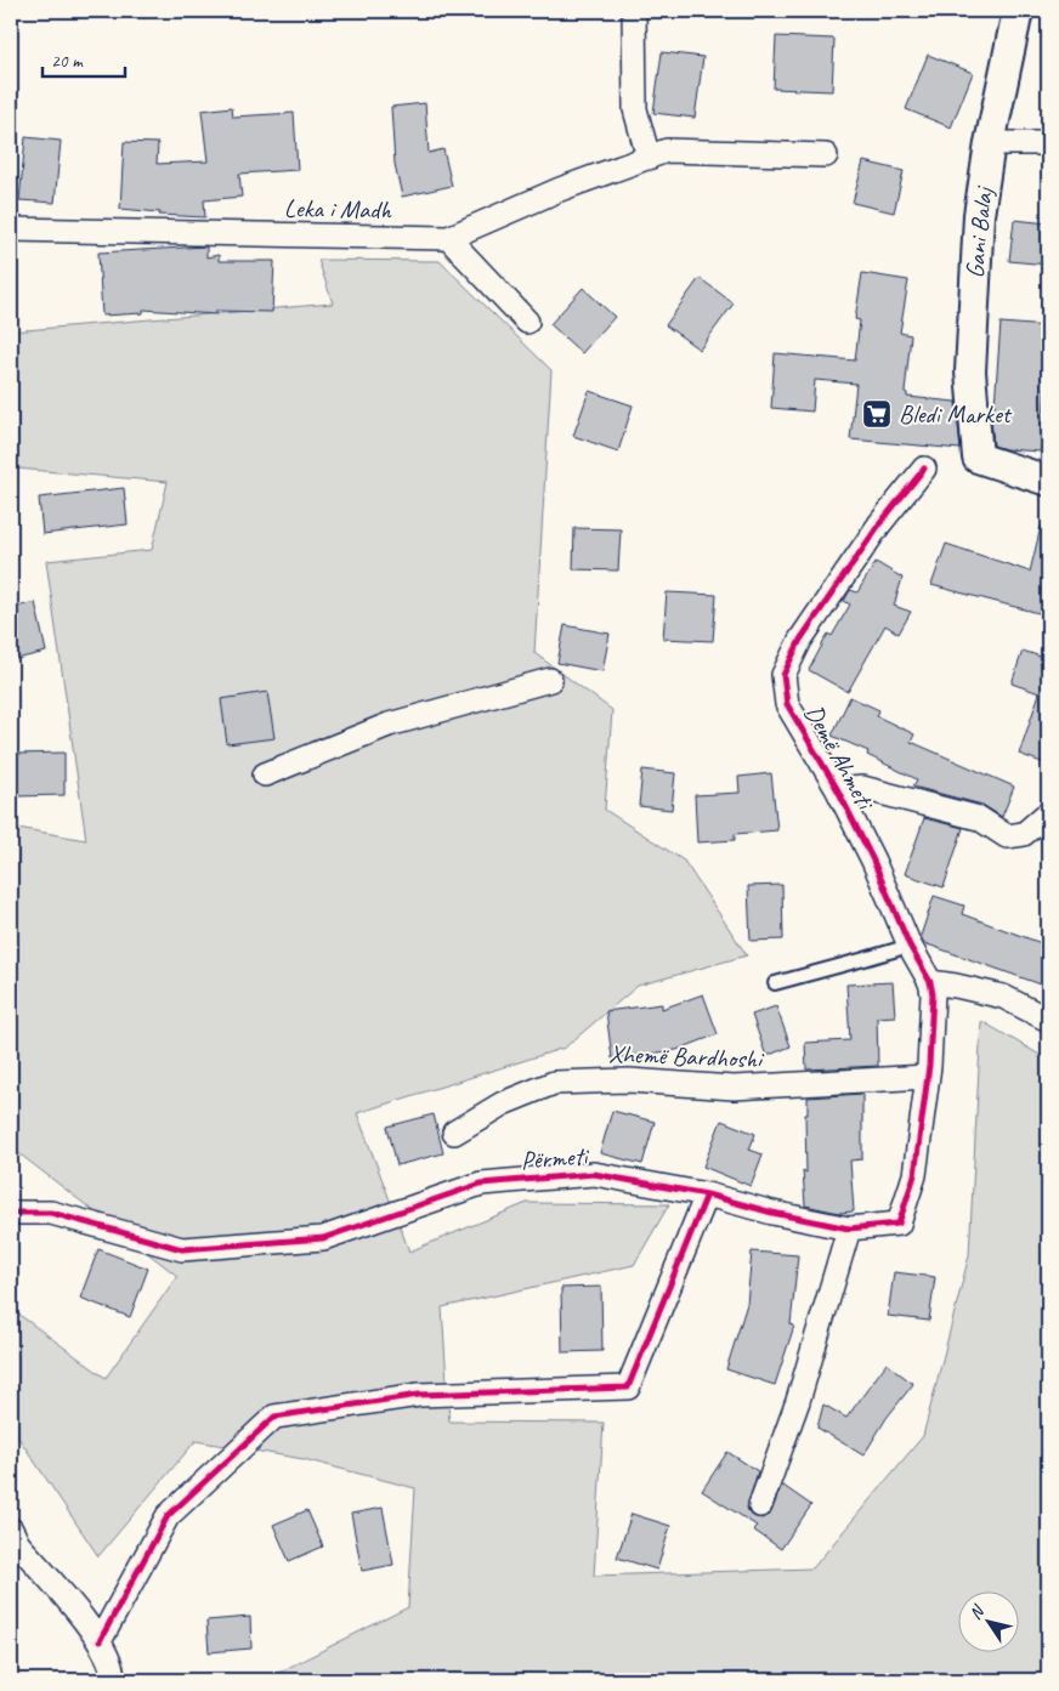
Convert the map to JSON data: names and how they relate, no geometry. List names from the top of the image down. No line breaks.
{"streets":{"street":["Leka i Madh","Gani Balaj","Demë Ahmeti","Xhemë Bardhoshi","Përmeti"]},"crossings":[["Demë Ahmeti","Përmeti"],["Xhemë Bardhoshi","Përmeti"]],"places":{"supermarket":["Bledi Market"]},"scale_bar":"20 m","north":"top left"}
